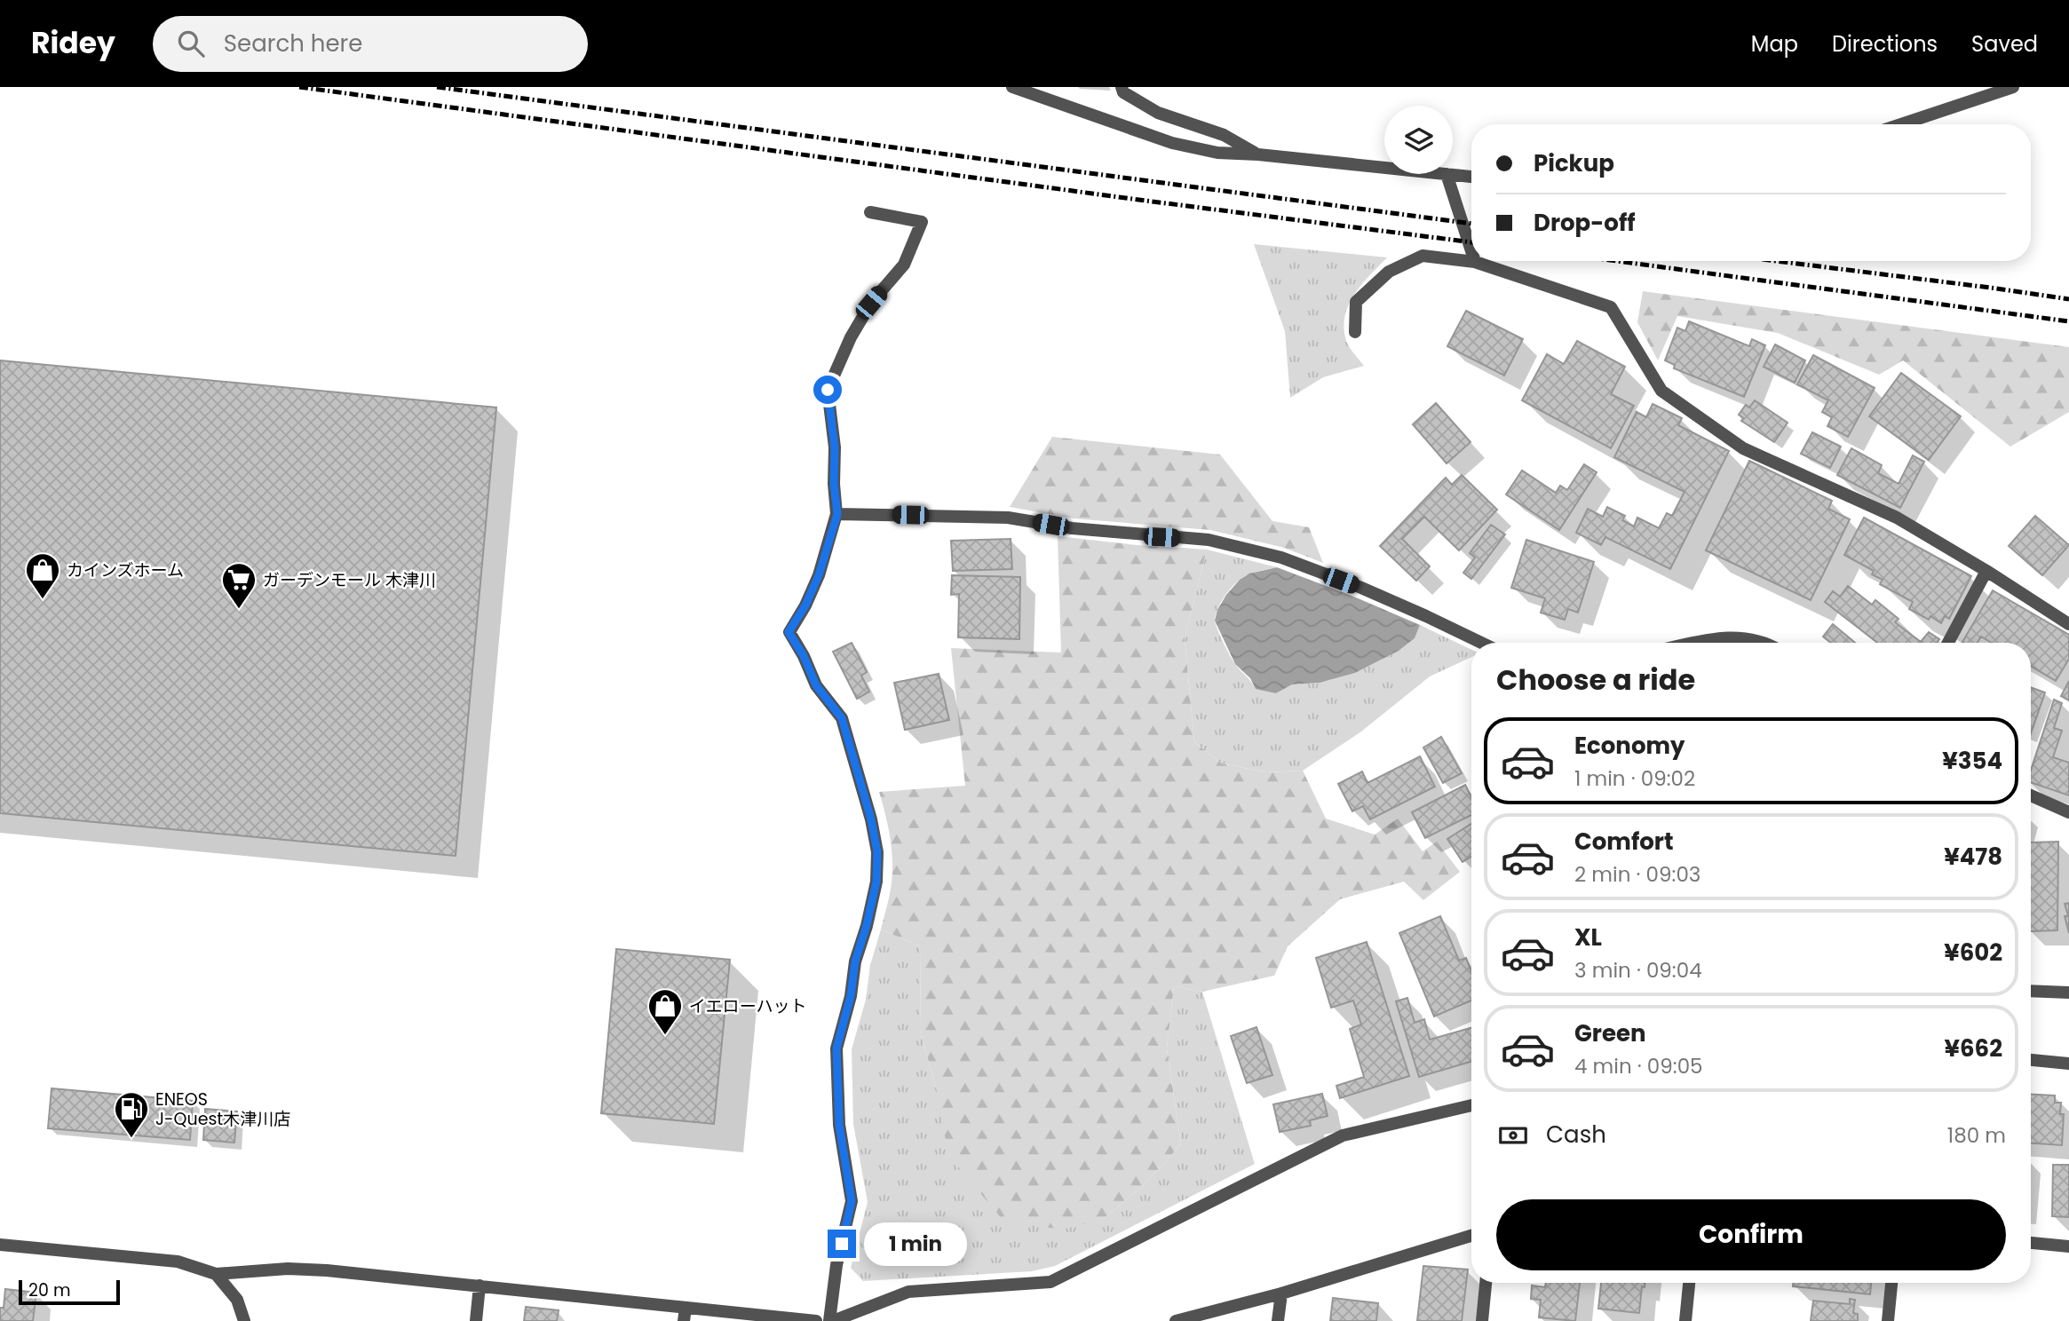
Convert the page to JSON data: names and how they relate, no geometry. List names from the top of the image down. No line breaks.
{"places":{"shop":["カインズホーム","イエローハット"],"supermarket":["ガーデンモール 木津川"],"fuel station":["ENEOS J-Quest木津川店"]},"scale_bar":"20 m","page":{"header":"Ridey","search":"Search here","nav":["Map","Directions","Saved"],"banner":["Pickup","Drop-off"],"heading":"Choose a ride","list":[{"name":"Economy","note":"1 min · 09:02","value":"¥354"},{"name":"Comfort","note":"2 min · 09:03","value":"¥478"},{"name":"XL","note":"3 min · 09:04","value":"¥602"},{"name":"Green","note":"4 min · 09:05","value":"¥662"}],"pay":["Cash","180 m"],"buttons":"Confirm","bubble":"1 min","scale":"20 m"}}
